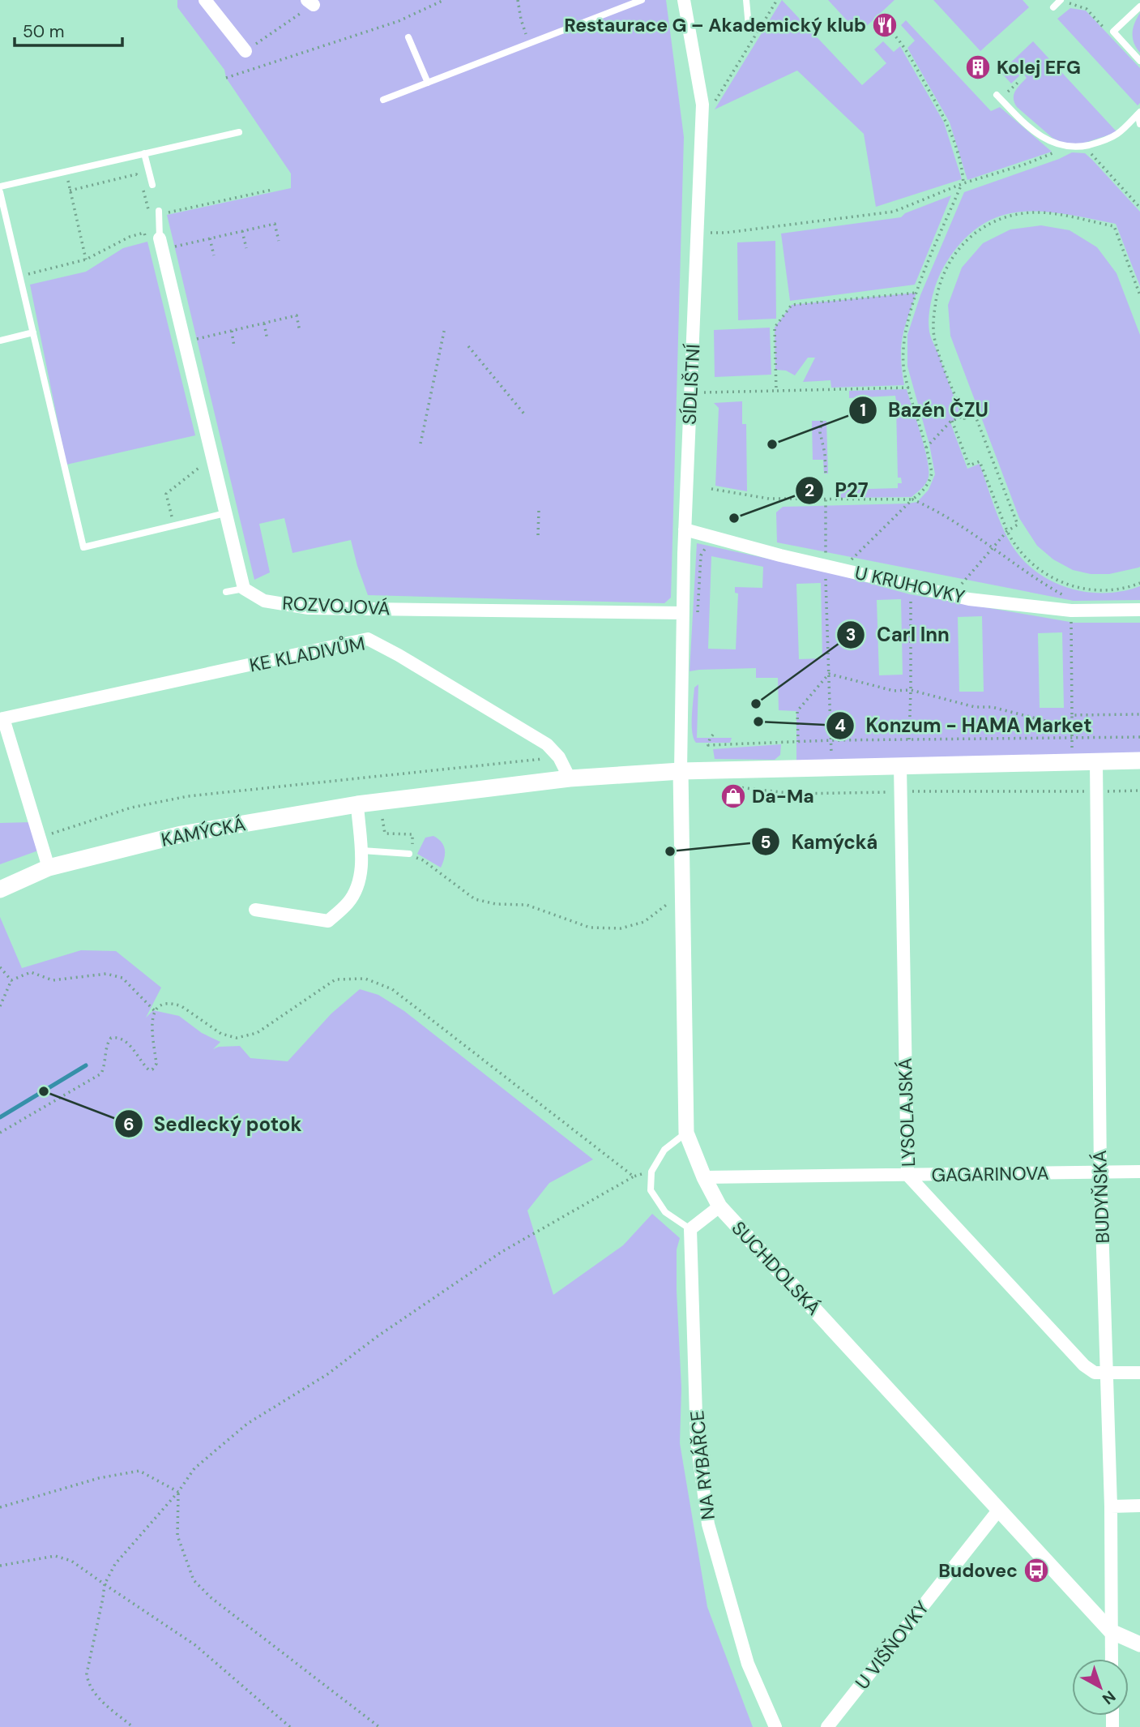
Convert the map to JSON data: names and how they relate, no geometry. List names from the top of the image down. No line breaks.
{"streets":{"main road":["KAMÝCKÁ"],"street":["SÍDLIŠTNÍ","U KRUHOVKY","ROZVOJOVÁ","KE KLADIVŮM","LYSOLAJSKÁ","GAGARINOVA","BUDYŇSKÁ","SUCHDOLSKÁ","NA RYBÁŘCE","U VIŠŇOVKY"]},"crossings":[["SÍDLIŠTNÍ","U KRUHOVKY"],["SÍDLIŠTNÍ","ROZVOJOVÁ"],["SÍDLIŠTNÍ","KAMÝCKÁ"],["SÍDLIŠTNÍ","SUCHDOLSKÁ"],["KE KLADIVŮM","KAMÝCKÁ"],["KAMÝCKÁ","LYSOLAJSKÁ"],["KAMÝCKÁ","BUDYŇSKÁ"],["KAMÝCKÁ","SUCHDOLSKÁ"],["LYSOLAJSKÁ","GAGARINOVA"],["LYSOLAJSKÁ","BUDYŇSKÁ"],["GAGARINOVA","BUDYŇSKÁ"],["GAGARINOVA","SUCHDOLSKÁ"],["BUDYŇSKÁ","SUCHDOLSKÁ"],["SUCHDOLSKÁ","U VIŠŇOVKY"]],"places":{"restaurant":["Restaurace G – Akademický klub"],"building":["Kolej EFG"],"other":["Bazén ČZU","P27","Carl Inn","Konzum - HAMA Market","Kamýcká","Sedlecký potok"],"shop":["Da-Ma"],"bus stop":["Budovec"]},"scale_bar":"50 m","north":"bottom right"}
